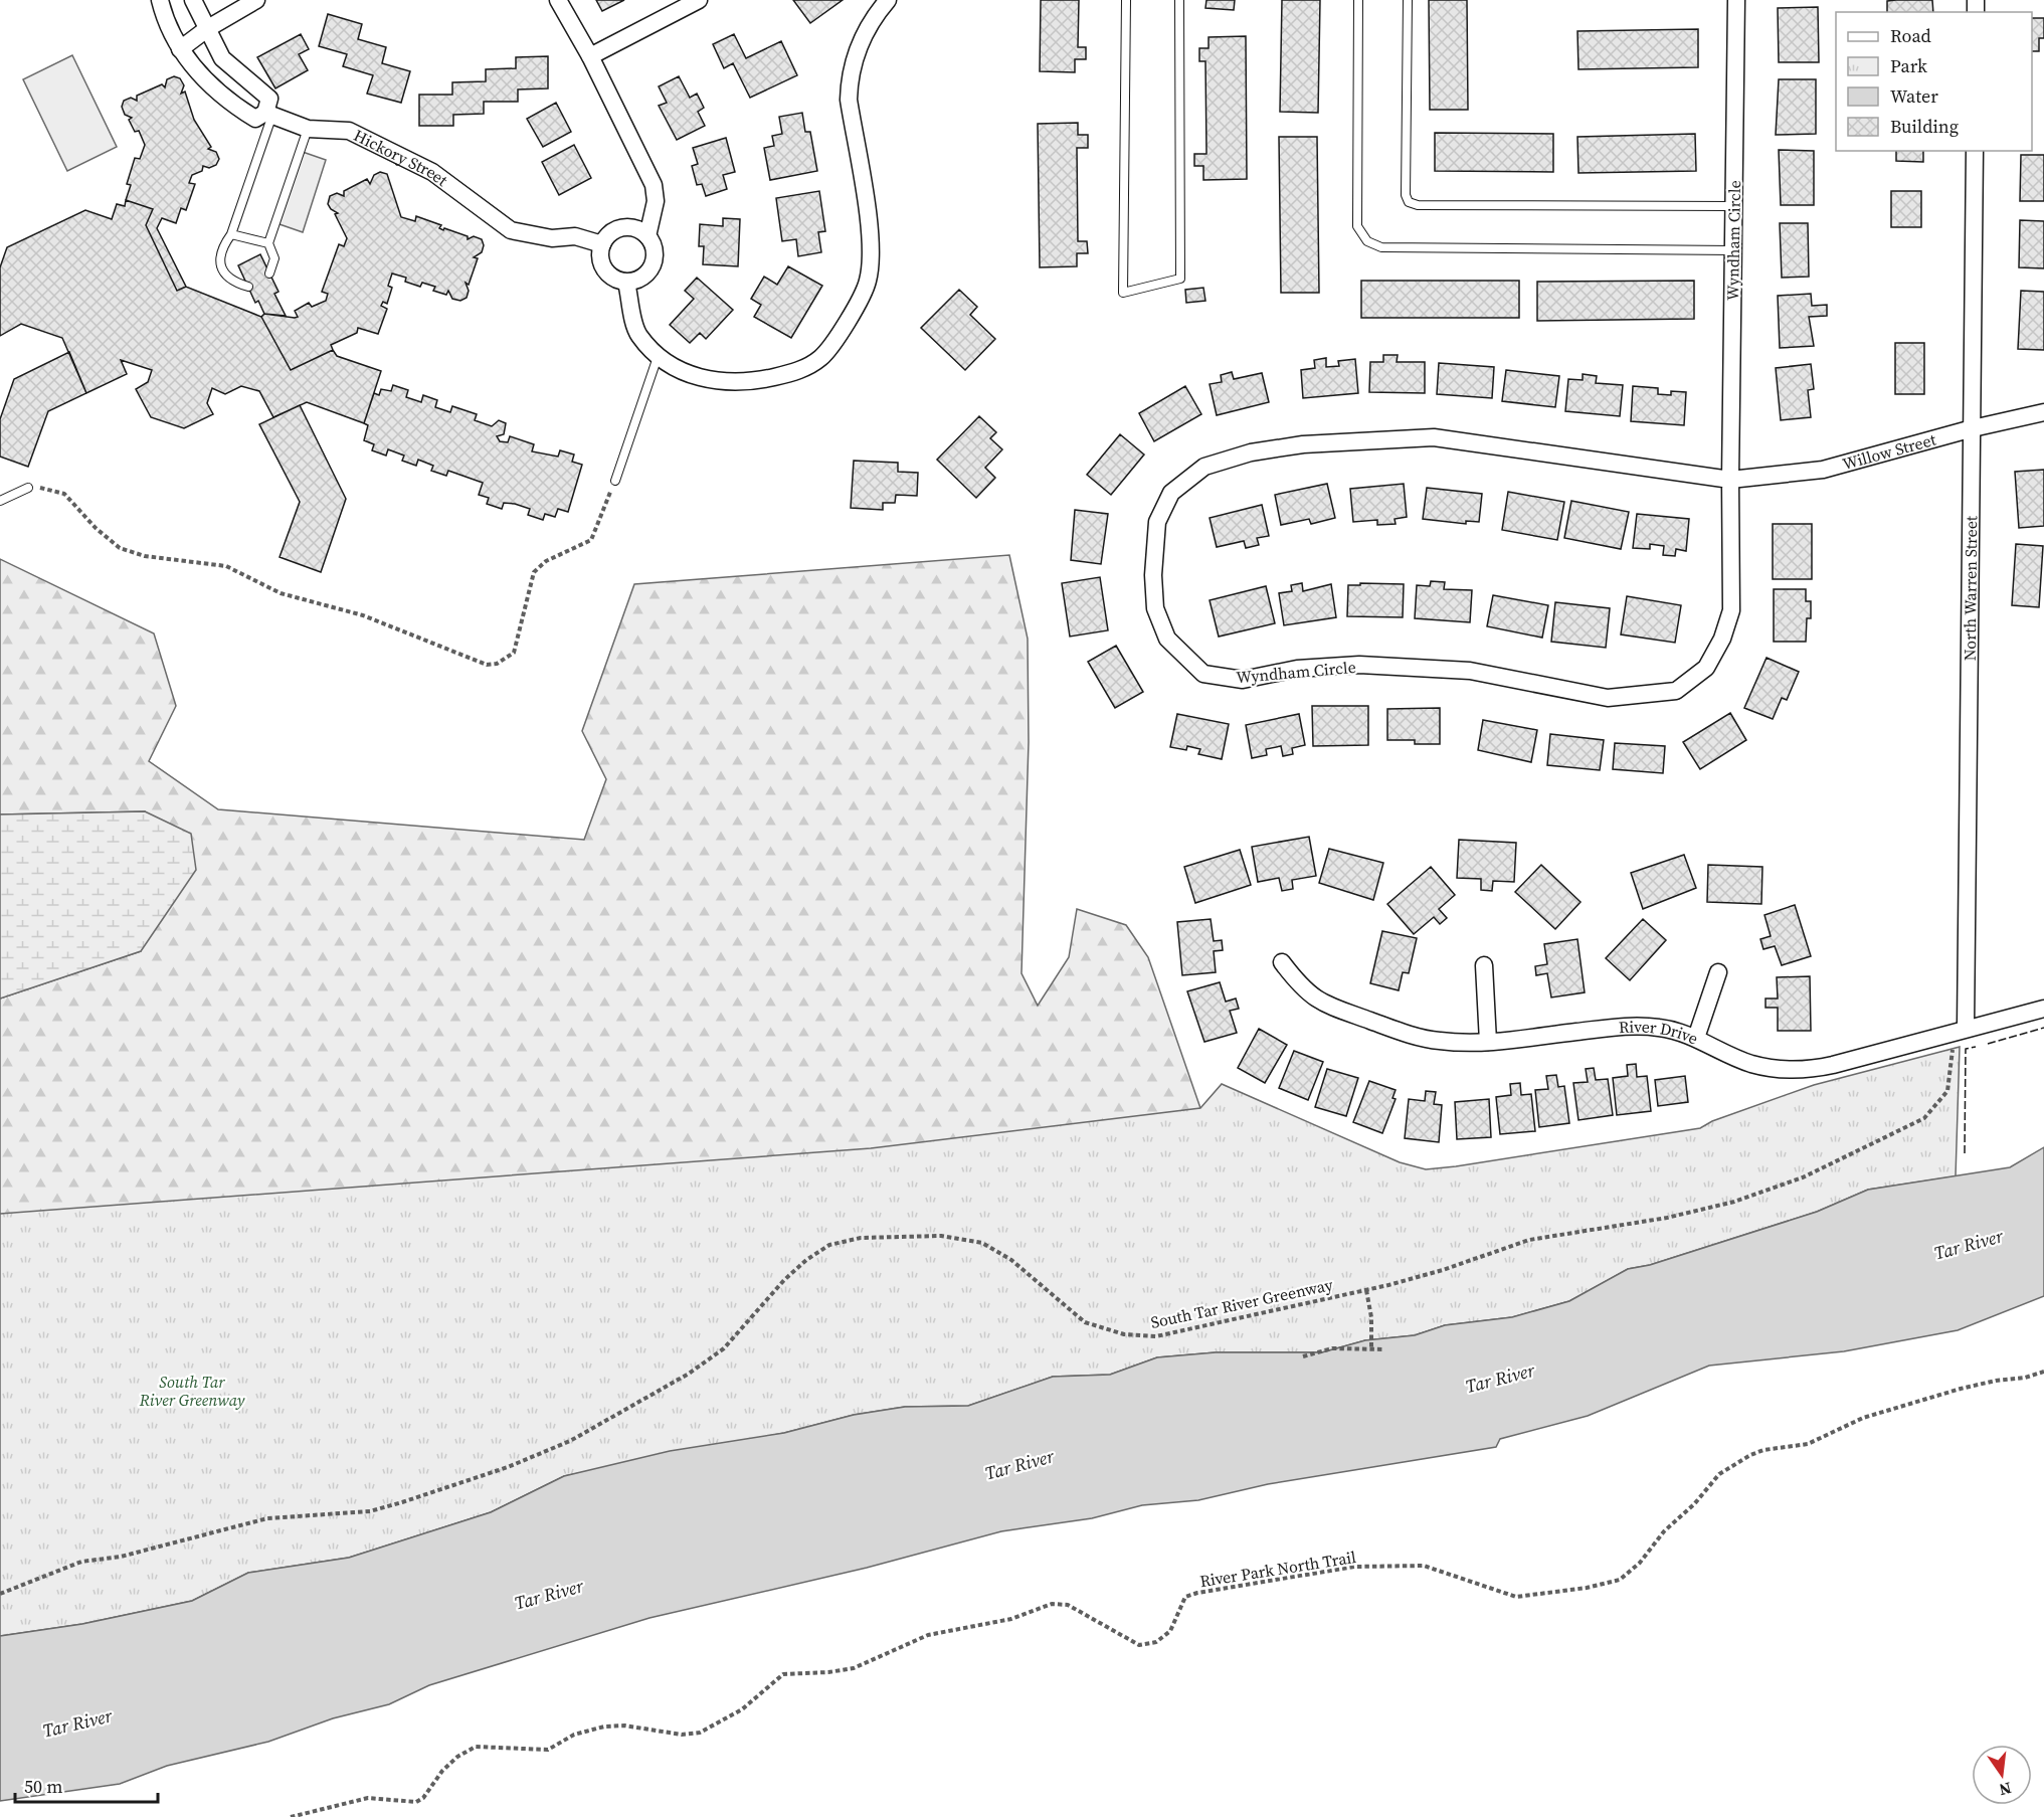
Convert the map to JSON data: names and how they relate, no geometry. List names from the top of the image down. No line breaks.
{"streets":{"street":["Hickory Street","Wyndham Circle","Willow Street","North Warren Street","River Drive"],"path":["South Tar River Greenway","River Park North Trail"]},"crossings":[["Wyndham Circle","Willow Street"],["Willow Street","North Warren Street"],["North Warren Street","River Drive"]],"water":["Tar River"],"parks":["South Tar River Greenway"],"legend":["Road","Park","Water","Building"],"scale_bar":"50 m","north":"bottom"}
